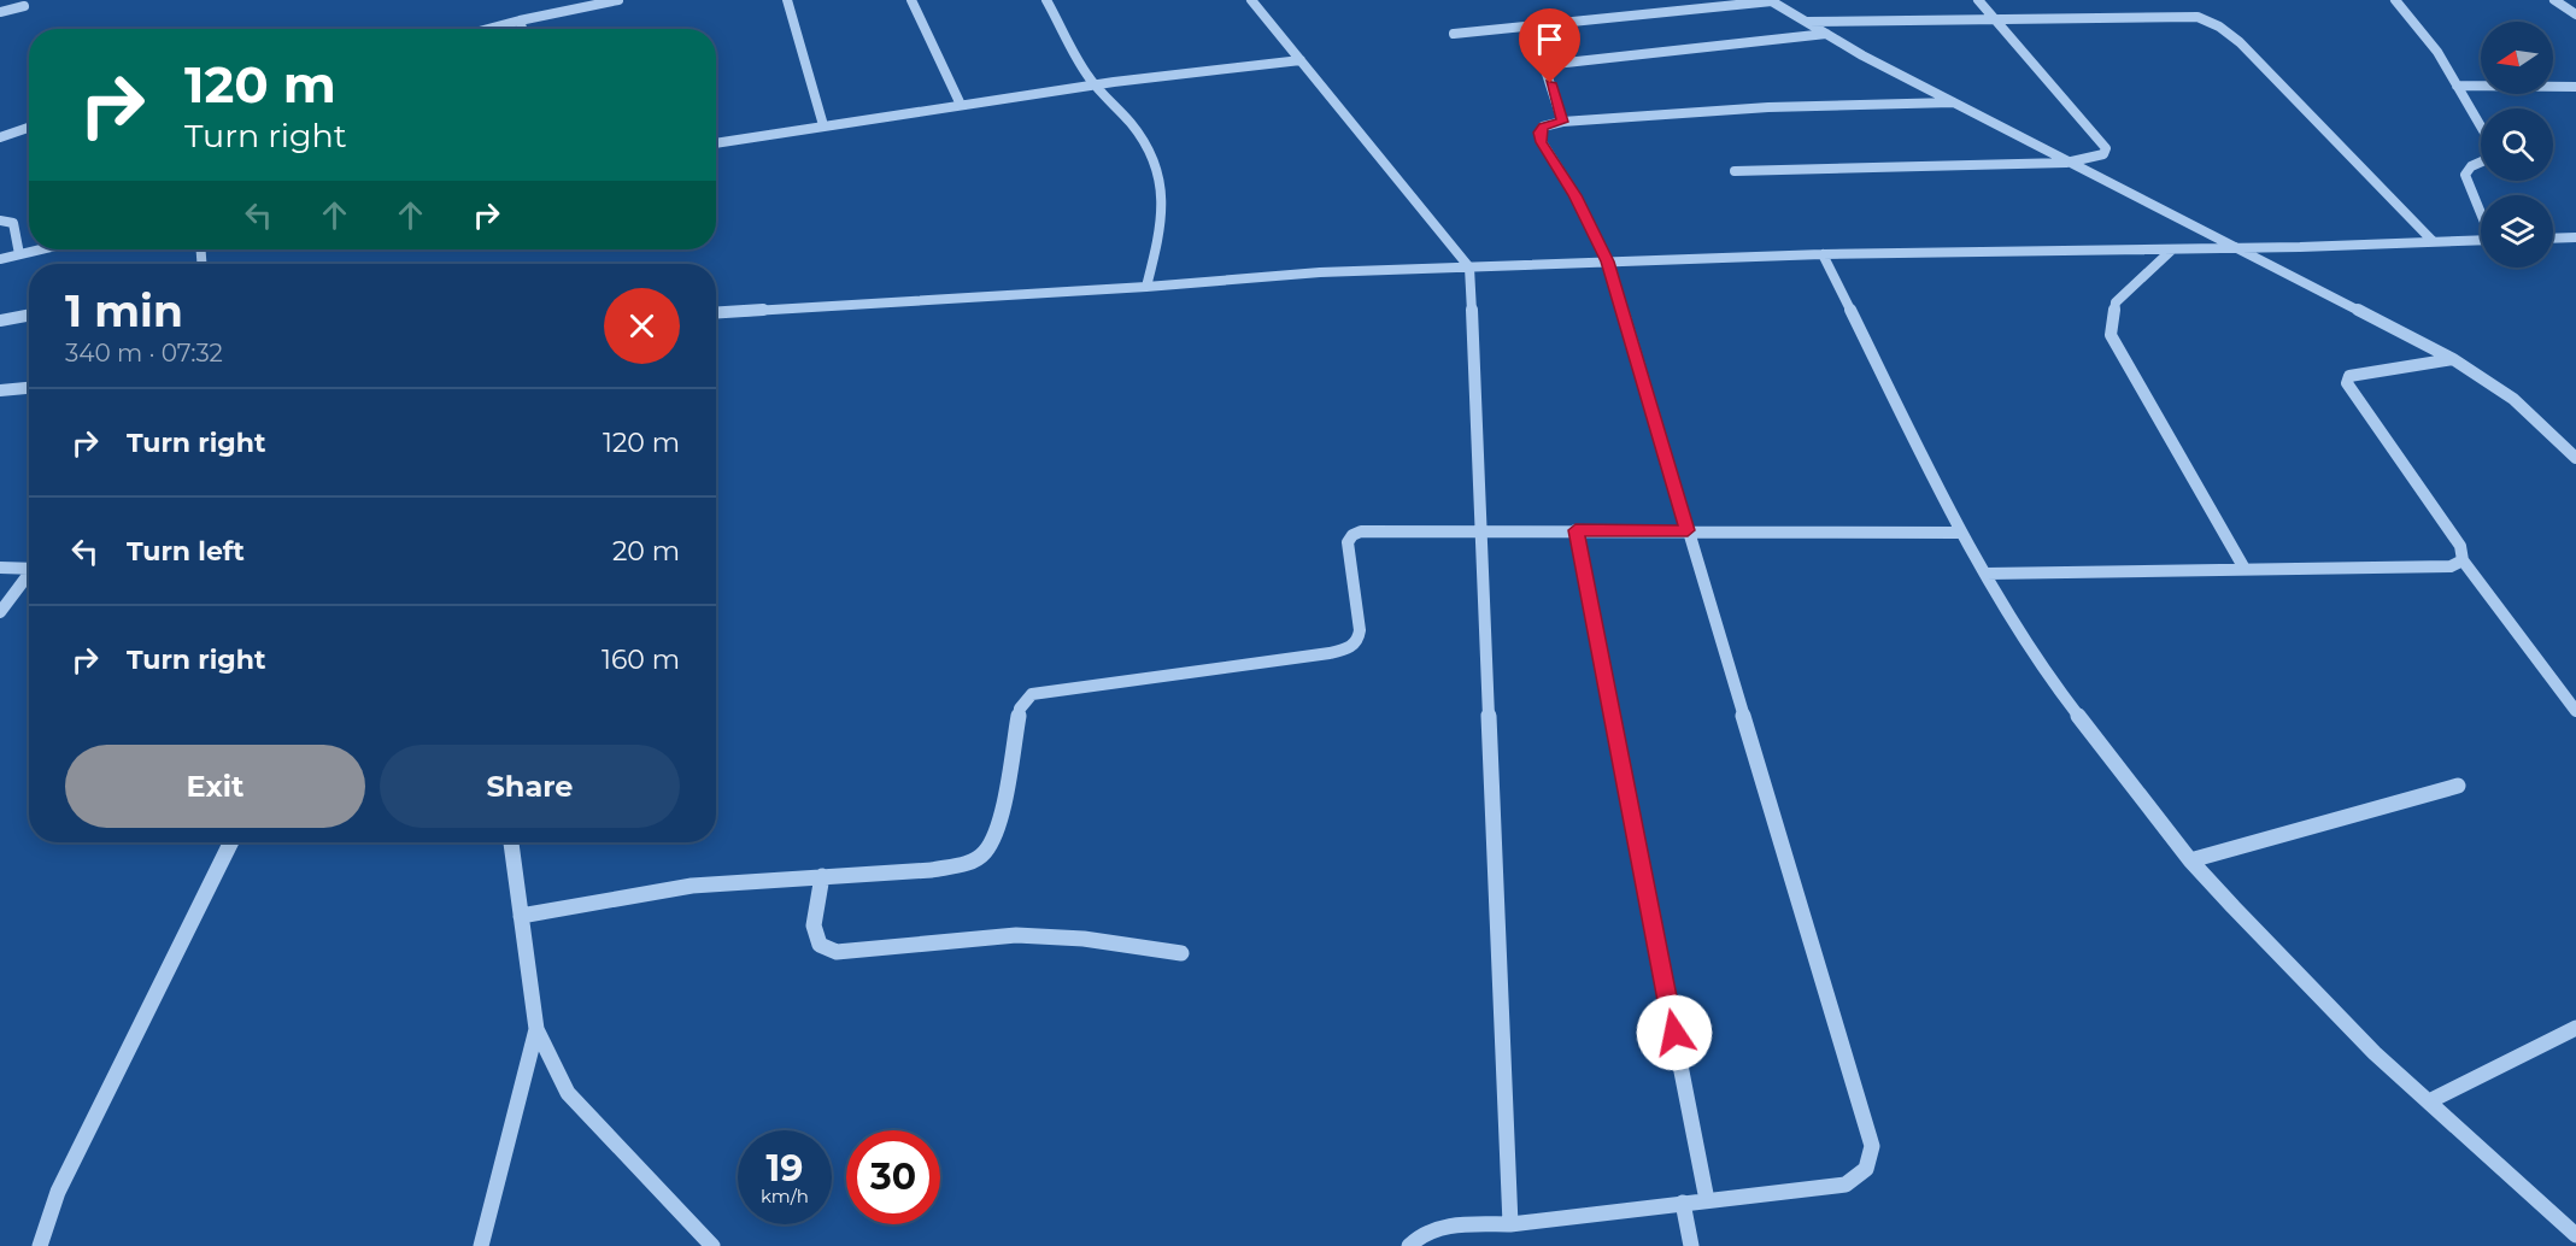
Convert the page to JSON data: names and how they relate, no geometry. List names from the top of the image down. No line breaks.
{"north":"left","page":{"turn":["120 m","Turn right"],"heading":["1 min","340 m · 07:32"],"list":[{"name":"Turn right","value":"120 m"},{"name":"Turn left","value":"20 m"},{"name":"Turn right","value":"160 m"}],"buttons":["Exit","Share"],"speed":"19 km/h","limit":"30"}}
